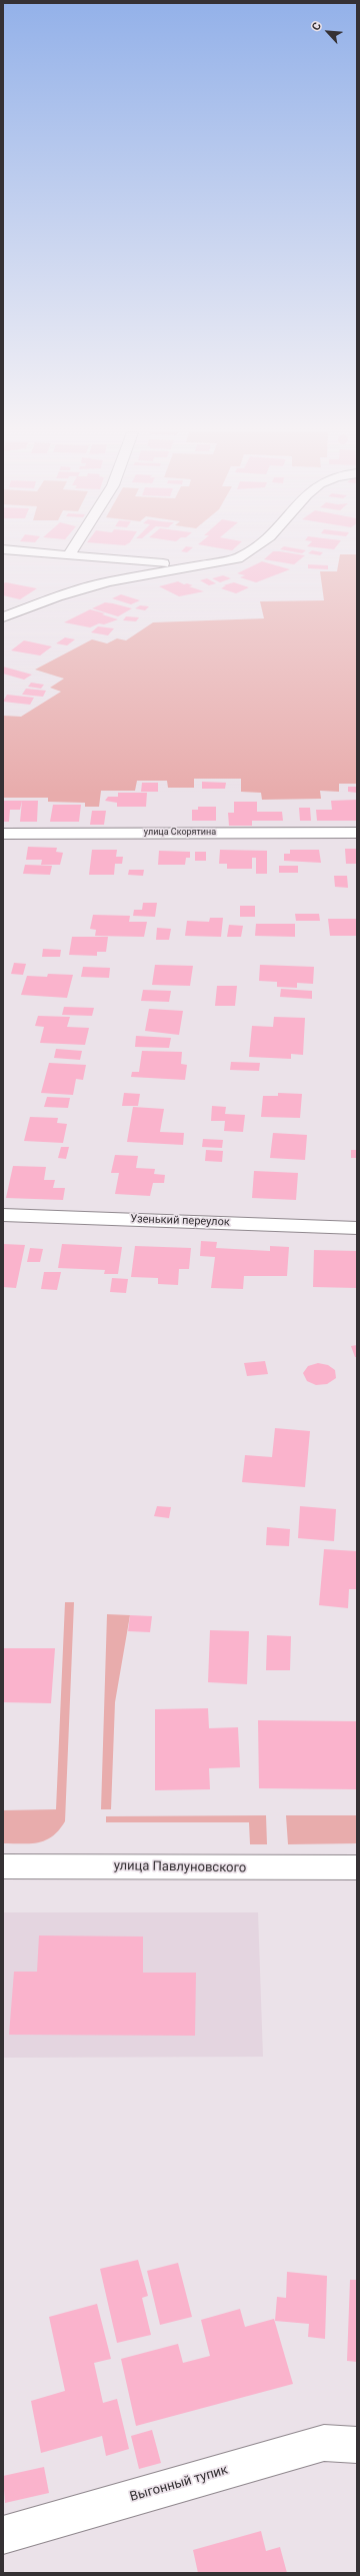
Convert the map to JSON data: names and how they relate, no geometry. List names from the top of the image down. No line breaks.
{"streets":{"street":["улица Скорятина","Узенький переулок","улица Павлуновского","Выгонный тупик"]},"north":"top left"}
